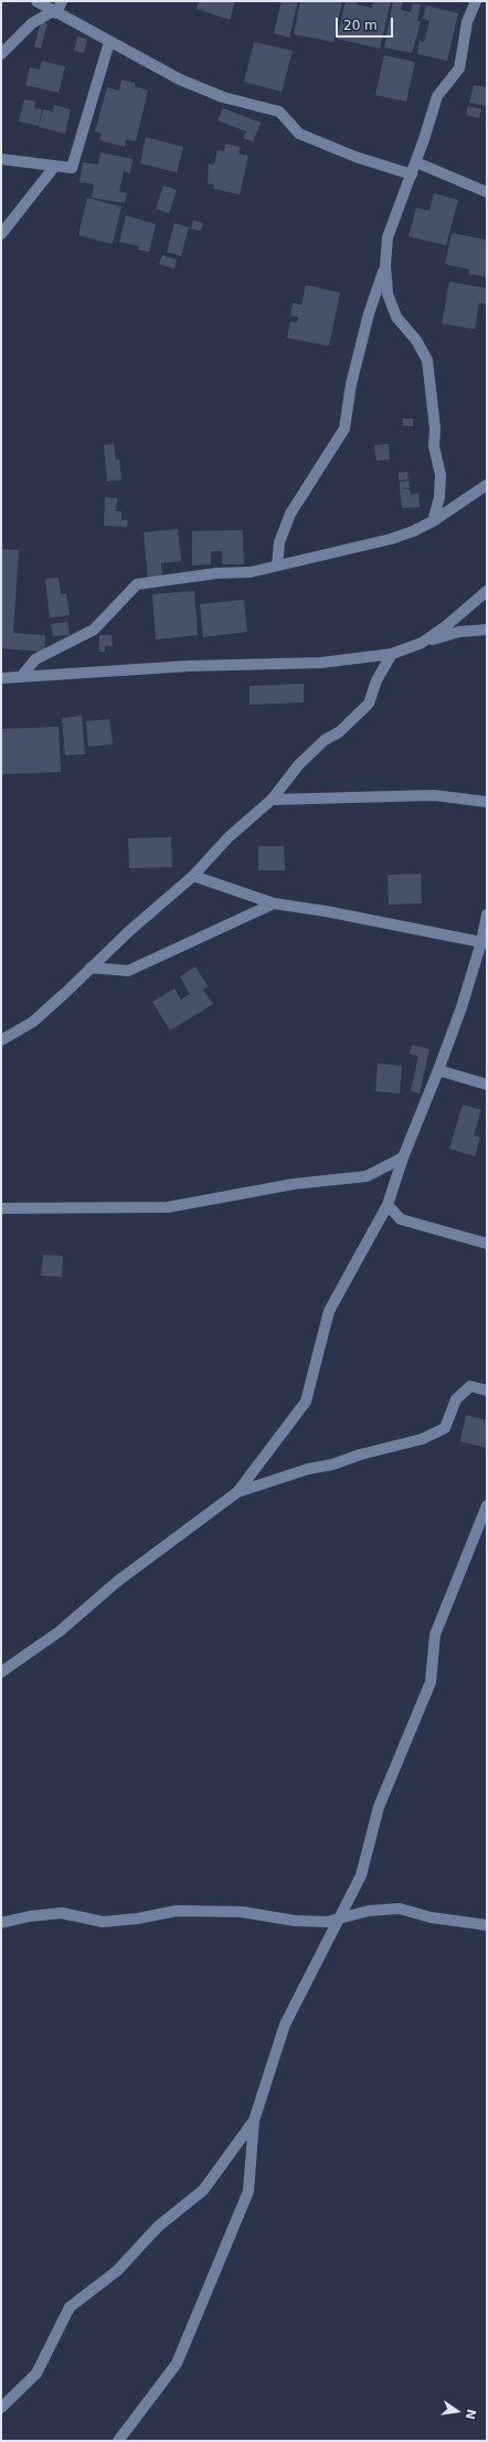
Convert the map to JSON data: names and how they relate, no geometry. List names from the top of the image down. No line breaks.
{"scale_bar":"20 m","north":"right"}
